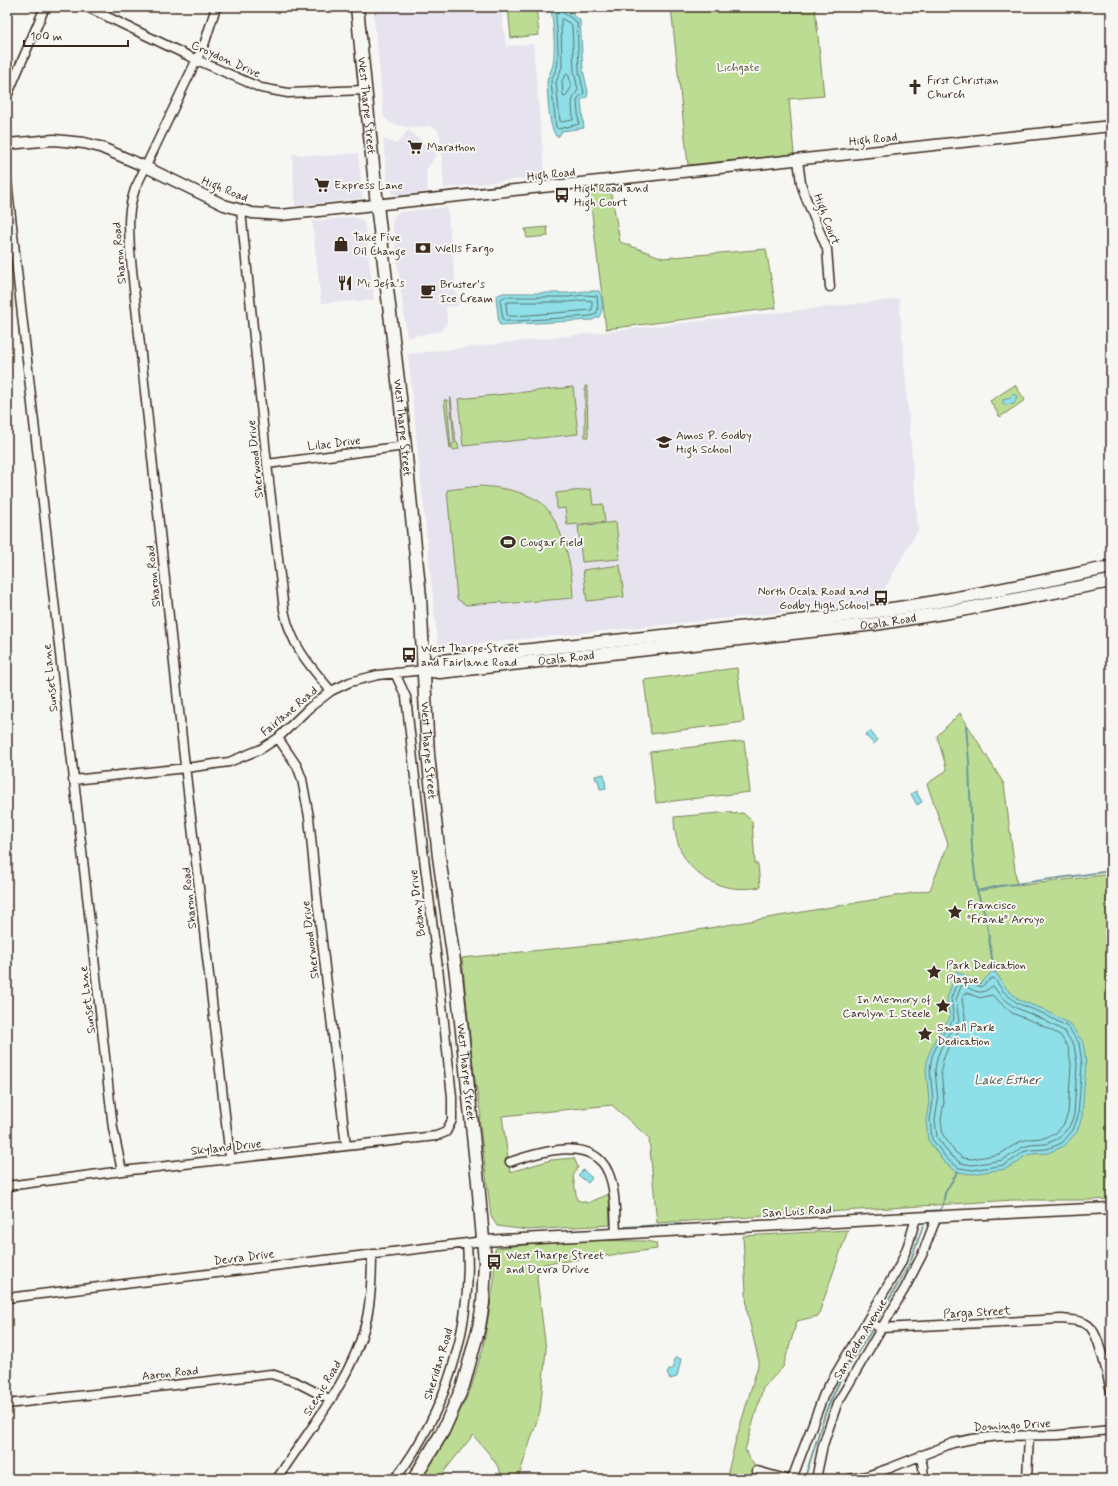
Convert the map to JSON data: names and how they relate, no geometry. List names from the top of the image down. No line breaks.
{"streets":{"main road":["West Tharpe Street","Ocala Road"],"street":["Croydon Drive","High Road","High Court","Sharon Road","Lilac Drive","Sherwood Drive","Sunset Lane","Fairlane Road","Botany Drive","Skyland Drive","San Luis Road","Devra Drive","Parga Street","San Pedro Avenue","Sheridan Road","Aaron Road","Scenic Road","Domingo Drive"]},"crossings":[["Croydon Drive","West Tharpe Street"],["Croydon Drive","Sharon Road"],["West Tharpe Street","High Road"],["West Tharpe Street","Lilac Drive"],["West Tharpe Street","Ocala Road"],["West Tharpe Street","Fairlane Road"],["West Tharpe Street","San Luis Road"],["West Tharpe Street","Devra Drive"],["High Road","High Court"],["High Road","Sharon Road"],["High Road","Sherwood Drive"],["Sharon Road","Fairlane Road"],["Sharon Road","Skyland Drive"],["Lilac Drive","Sherwood Drive"],["Sherwood Drive","Fairlane Road"],["Sherwood Drive","Skyland Drive"],["Ocala Road","Fairlane Road"],["Sunset Lane","Fairlane Road"],["Sunset Lane","Skyland Drive"],["Fairlane Road","Botany Drive"],["Botany Drive","Skyland Drive"],["San Luis Road","Devra Drive"],["San Luis Road","San Pedro Avenue"],["Devra Drive","Sheridan Road"],["Devra Drive","Scenic Road"],["Parga Street","San Pedro Avenue"],["Aaron Road","Scenic Road"]],"water":["Lake Esther"],"parks":["Lichgate"],"places":{"church":["First Christian Church"],"supermarket":["Marathon","Express Lane"],"bus stop":["High Road and High Court","North Ocala Road and Godby High School","West Tharpe Street and Fairlane Road","West Tharpe Street and Devra Drive"],"shop":["Take Five Oil Change"],"bank":["Wells Fargo"],"restaurant":["Mi Jefa's"],"cafe":["Bruster's Ice Cream"],"school or university":["Amos P. Godby High School"],"sports":["Cougar Field"],"place":["Francisco \"Frank\" Arroyo","Park Dedication Plaque","In Memory of Carolyn I. Steele","Small Park Dedication"]},"scale_bar":"100 m"}
